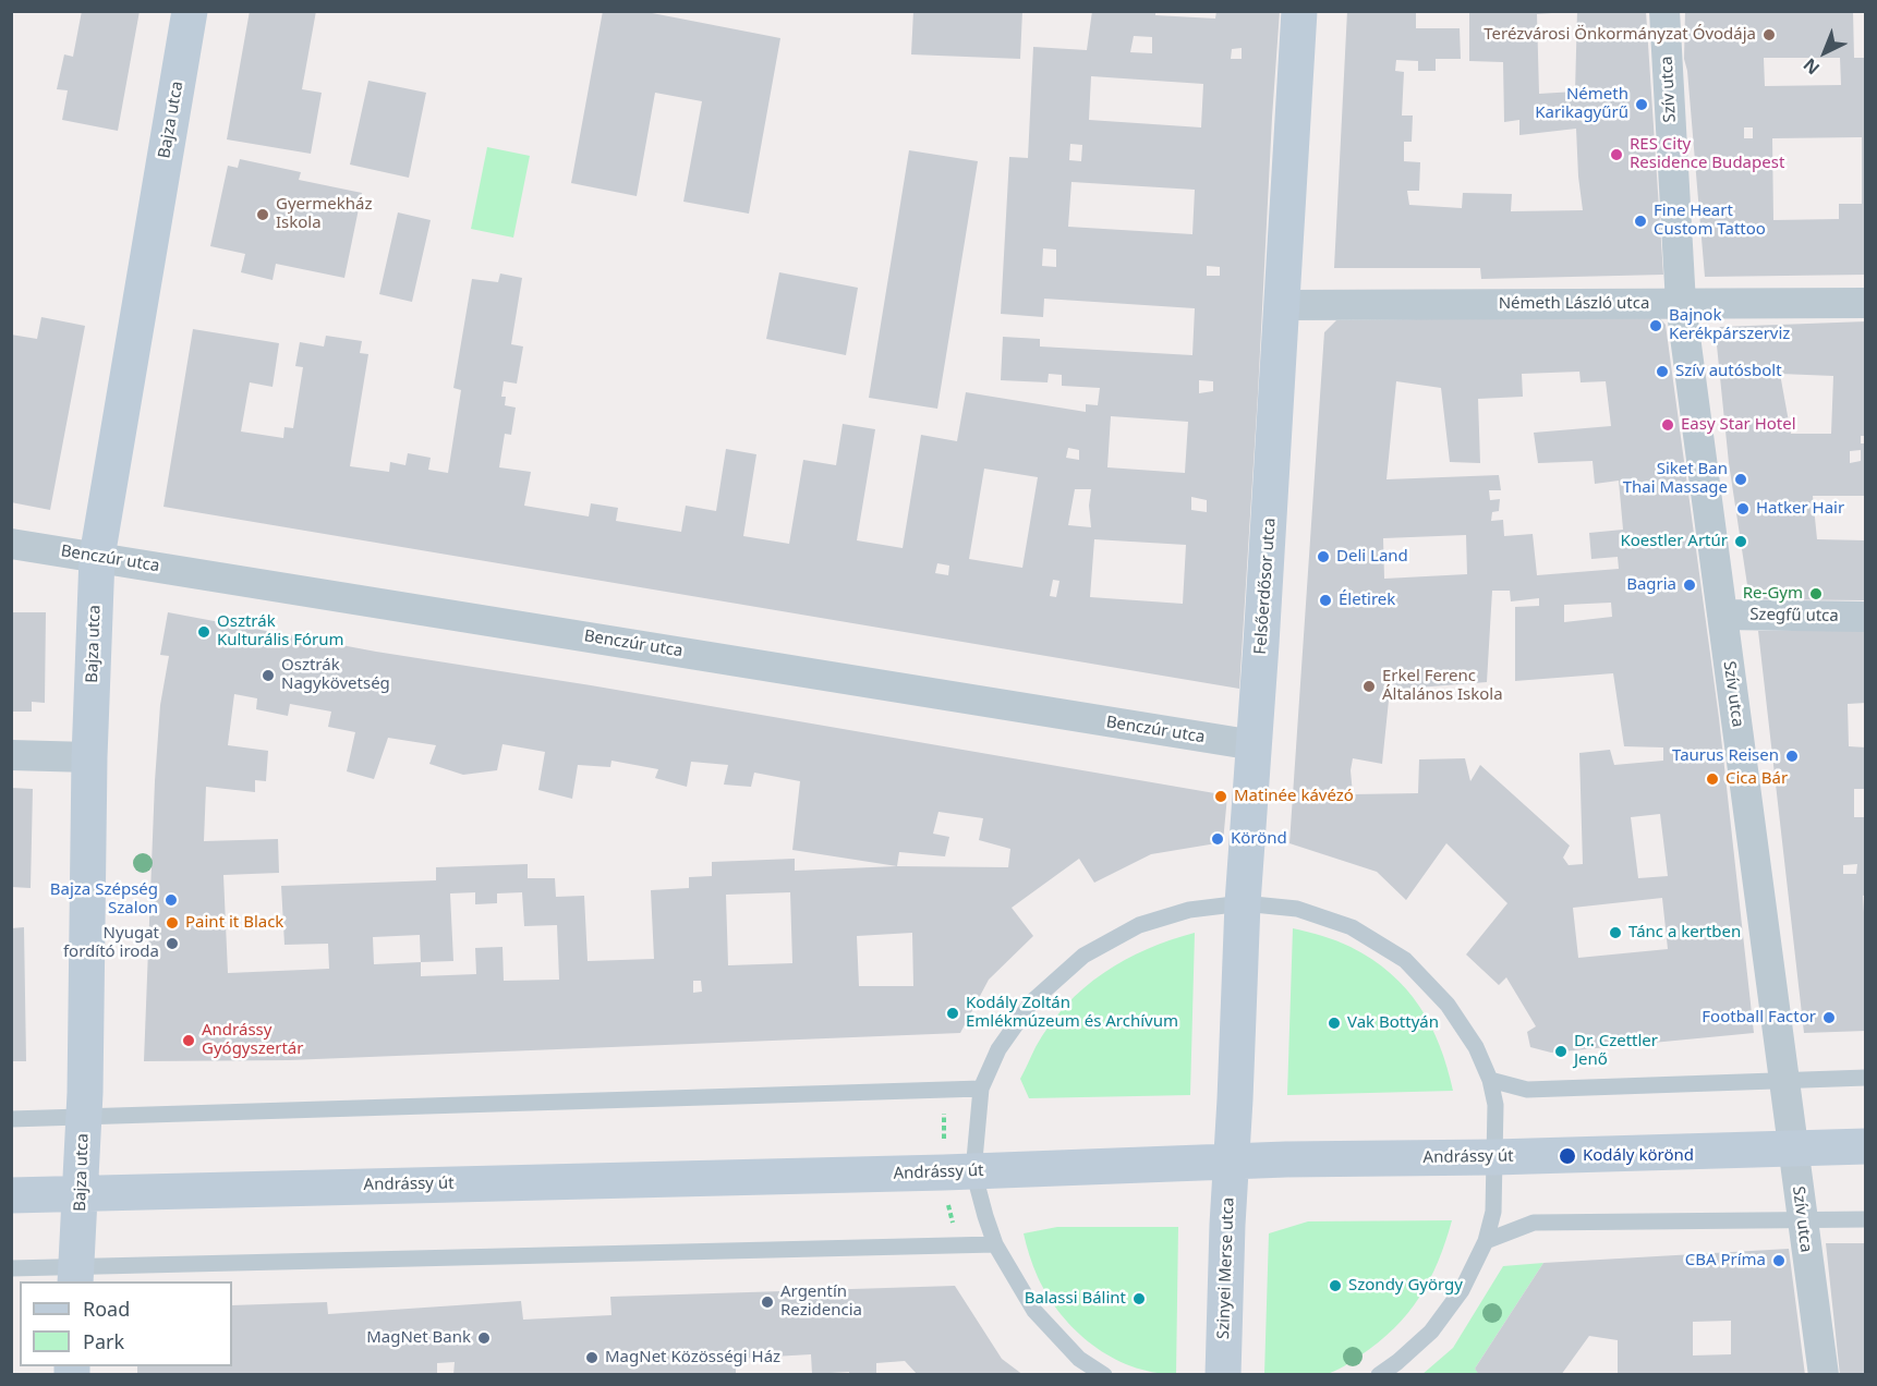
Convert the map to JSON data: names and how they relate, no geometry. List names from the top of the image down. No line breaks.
{"streets":{"street":["Szív utca","Bajza utca","Németh László utca","Benczúr utca","Felsőerdősor utca","Szegfű utca","Andrássy út","Szinyei Merse utca"]},"crossings":[["Szív utca","Németh László utca"],["Szív utca","Szegfű utca"],["Szív utca","Andrássy út"],["Bajza utca","Benczúr utca"],["Bajza utca","Andrássy út"],["Németh László utca","Felsőerdősor utca"],["Benczúr utca","Felsőerdősor utca"],["Felsőerdősor utca","Andrássy út"],["Felsőerdősor utca","Szinyei Merse utca"],["Andrássy út","Szinyei Merse utca"]],"places":["Terézvárosi Önkormányzat Óvodája","Németh Karikagyűrű","RES City Residence Budapest","Gyermekház Iskola","Fine Heart Custom Tattoo","Bajnok Kerékpárszerviz","Szív autósbolt","Easy Star Hotel","Siket Ban Thai Massage","Hatker Hair","Koestler Artúr","Deli Land","Bagria","Re-Gym","Életirek","Osztrák Kulturális Fórum","Osztrák Nagykövetség","Erkel Ferenc Általános Iskola","Taurus Reisen","Cica Bár","Matinée kávézó","Körönd","Bajza Szépség Szalon","Paint it Black","Tánc a kertben","Nyugat fordító iroda","Kodály Zoltán Emlékmúzeum és Archívum","Football Factor","Vak Bottyán","Andrássy Gyógyszertár","Dr. Czettler Jenő","Kodály körönd","CBA Príma","Szondy György","Balassi Bálint","Argentín Rezidencia","MagNet Bank","MagNet Közösségi Ház"],"legend":["Road","Park"],"north":"bottom left"}
